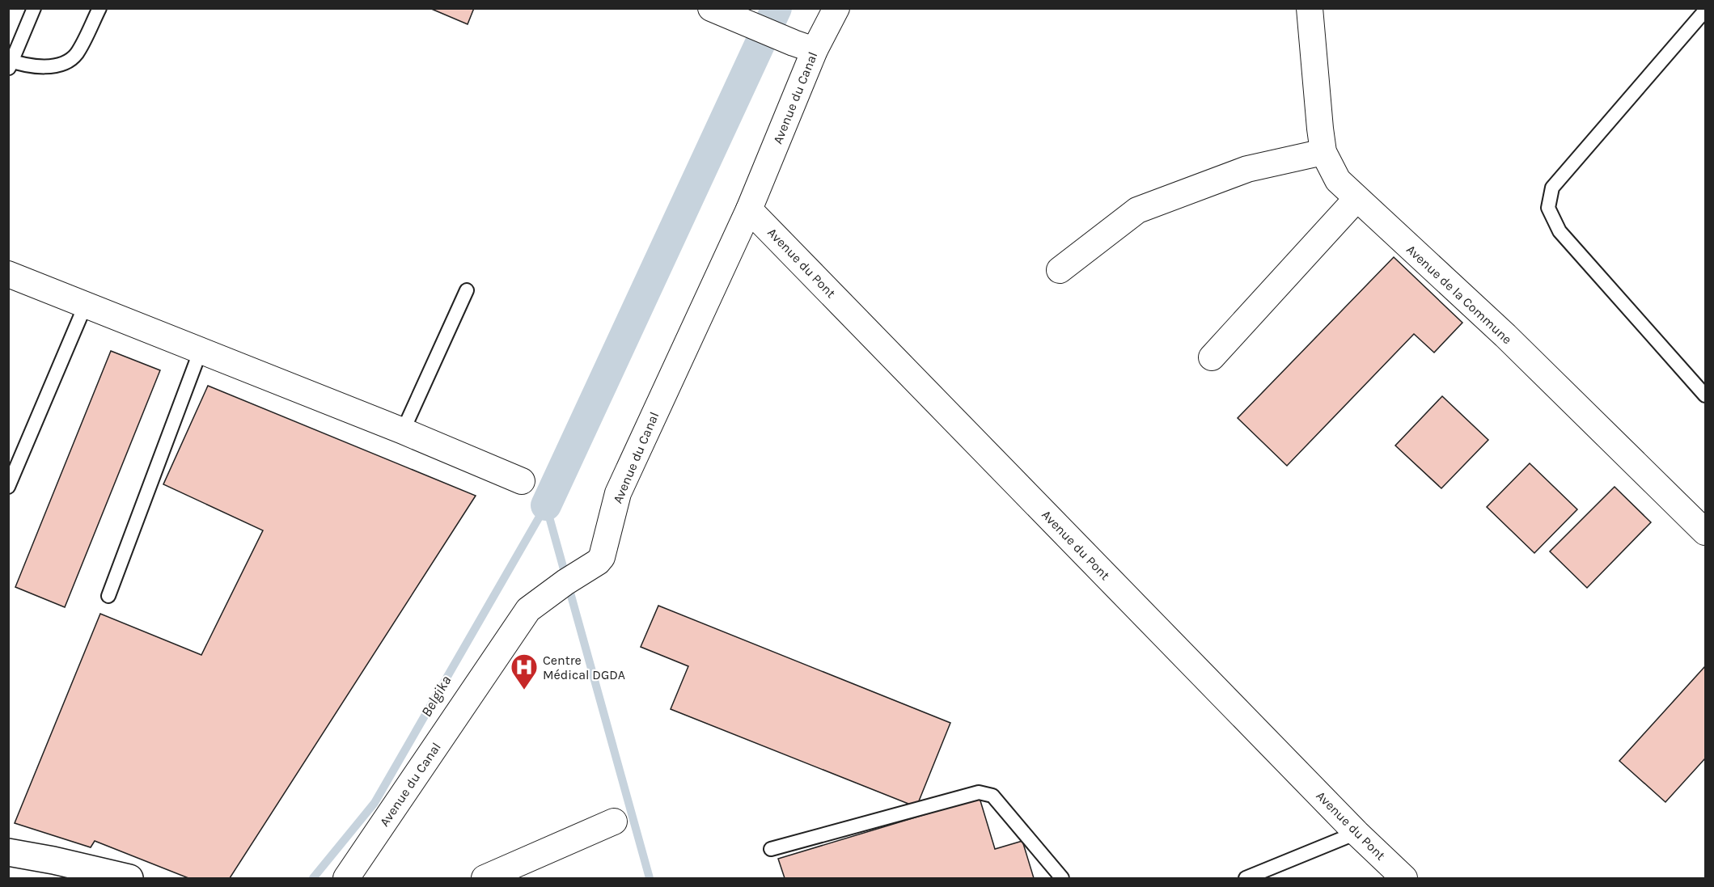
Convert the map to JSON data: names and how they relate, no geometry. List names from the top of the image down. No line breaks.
{"streets":{"street":["Avenue du Canal","Avenue du Pont","Avenue de la Commune"]},"crossings":[["Avenue du Canal","Avenue du Pont"]],"water":["Belgika"],"places":{"hospital":["Centre Médical DGDA"]}}
